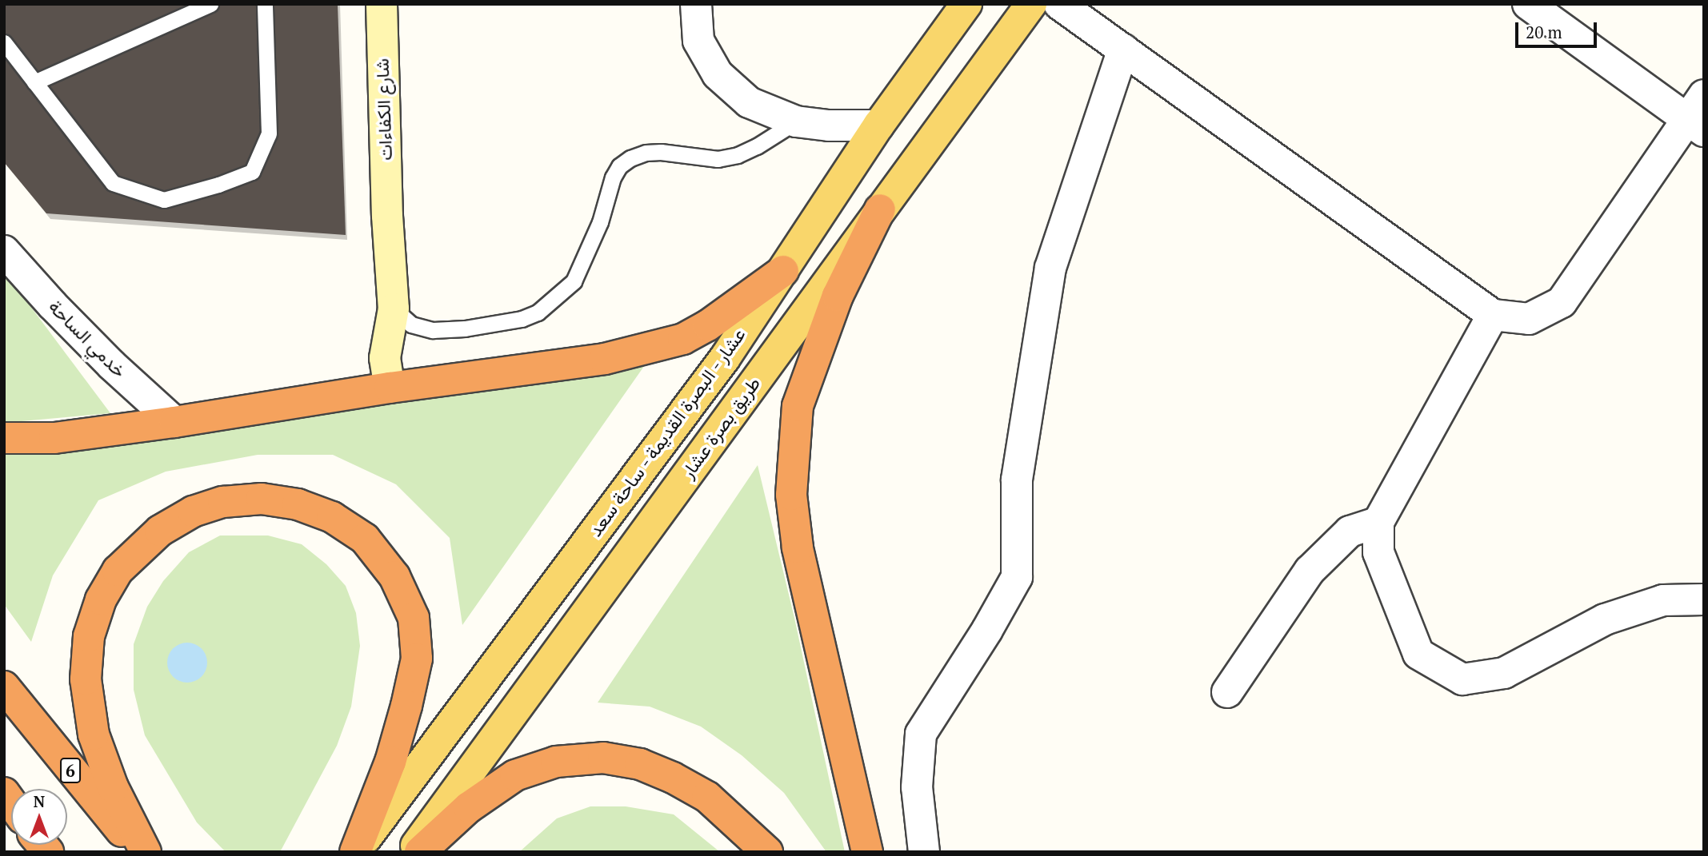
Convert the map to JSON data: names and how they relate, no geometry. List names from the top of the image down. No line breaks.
{"streets":{"highway":["6"],"main road":["طريق بصرة عشار","عشار - البصرة القديمة - ساحة سعد"],"street":["شارع الكفاءات","خدمي الساحة"]},"scale_bar":"20 m","north":"top"}
